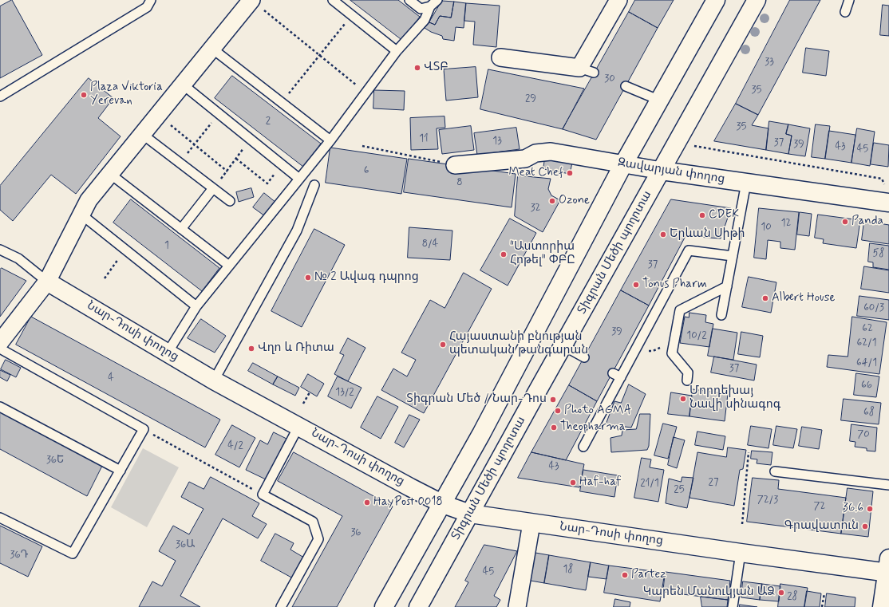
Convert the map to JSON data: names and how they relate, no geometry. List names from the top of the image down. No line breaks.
{"streets":{"main road":["Զավարյան փողոց","Տիգրան Մեծի պողոտա","Նար-Դոսի փողոց"]},"crossings":[["Զավարյան փողոց","Տիգրան Մեծի պողոտա"],["Տիգրան Մեծի պողոտա","Նար-Դոսի փողոց"]],"places":["ՎՏԲ","Plaza Viktoria Yerevan","Meat Chef","Ozone","CDEK","Panda","Երևան Սիթի","\"Աստորիա Հոթել\" ՓԲԸ","№ 2 Ավագ դպրոց","Tonus Pharm","Albert House","Հայաստանի բնության պետական թանգարան","Վղո և Ռիտա","Մորդեխայ Նավի սինագոգ","Տիգրան Մեծ / Նար-Դոս","Photo AGMA","Theopharma","Haf-haf","HayPost 0018","36.6","Գրավատուն","Partez","Կարեն Մանուկյան ԱՁ"],"house_numbers":["33","30","35","29","2","35","11","13","37","39","43","45","6","8","32","12","10","8/4","1","58","37","60/3","62","39","10/2","62/1","64/1","37","4","66","13/2","68","70","4/2","36Ե","43","27","21/1","25","72/3","72","36","36Ա","36Դ","18","45","28"]}
